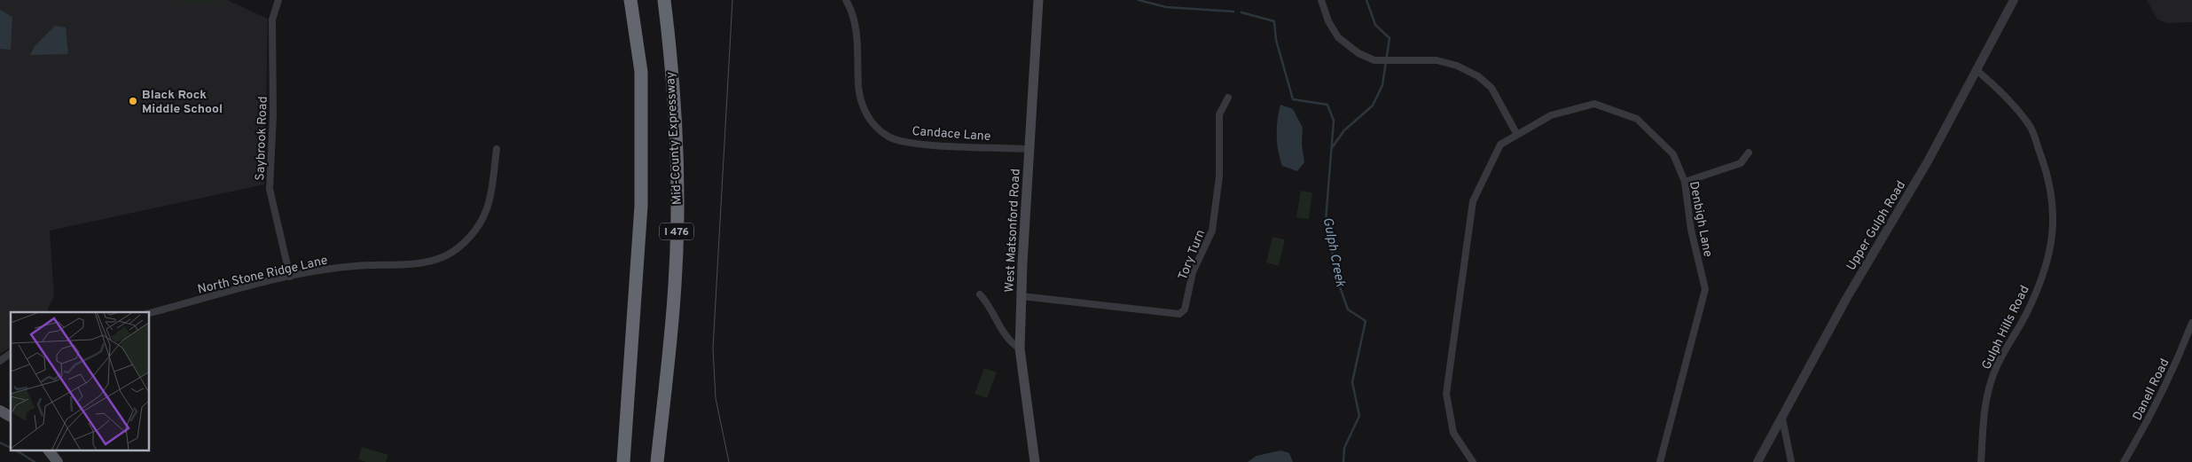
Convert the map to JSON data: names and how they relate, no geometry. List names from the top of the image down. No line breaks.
{"streets":{"highway":["Mid-County Expressway","I 476"],"main road":["West Matsonford Road"],"street":["Candace Lane","Saybrook Road","Denbigh Lane","Upper Gulph Road","Tory Turn","North Stone Ridge Lane","Gulph Hills Road","Danell Road"]},"crossings":[["Candace Lane","West Matsonford Road"],["Saybrook Road","North Stone Ridge Lane"],["Upper Gulph Road","Gulph Hills Road"],["West Matsonford Road","Tory Turn"]],"water":["Gulph Creek"],"places":["Black Rock Middle School"]}
